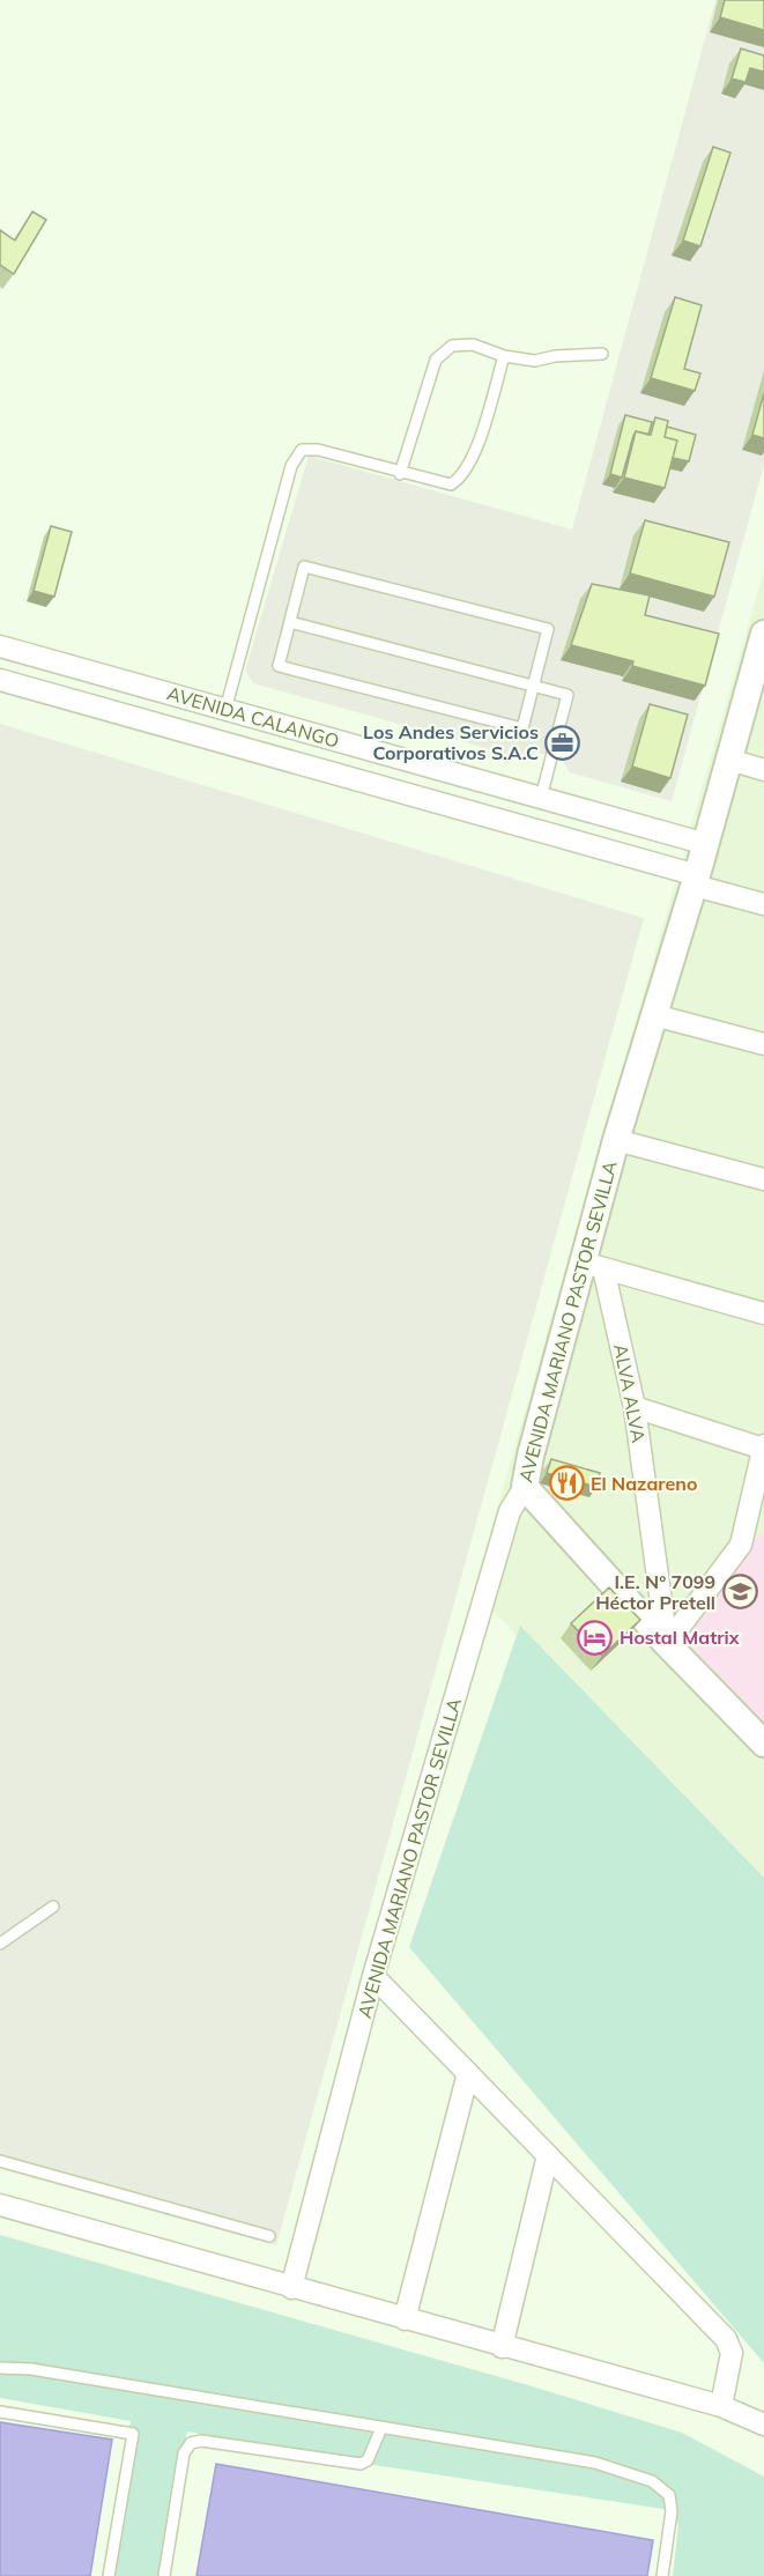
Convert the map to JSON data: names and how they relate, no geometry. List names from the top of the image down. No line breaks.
{"streets":{"street":["AVENIDA CALANGO","AVENIDA MARIANO PASTOR SEVILLA","ALVA ALVA"]},"crossings":[["AVENIDA CALANGO","AVENIDA MARIANO PASTOR SEVILLA"],["AVENIDA MARIANO PASTOR SEVILLA","ALVA ALVA"]],"places":{"office":["Los Andes Servicios Corporativos S.A.C"],"restaurant":["El Nazareno"],"school or university":["I.E. N° 7099 Héctor Pretell"],"hotel":["Hostal Matrix"]}}
